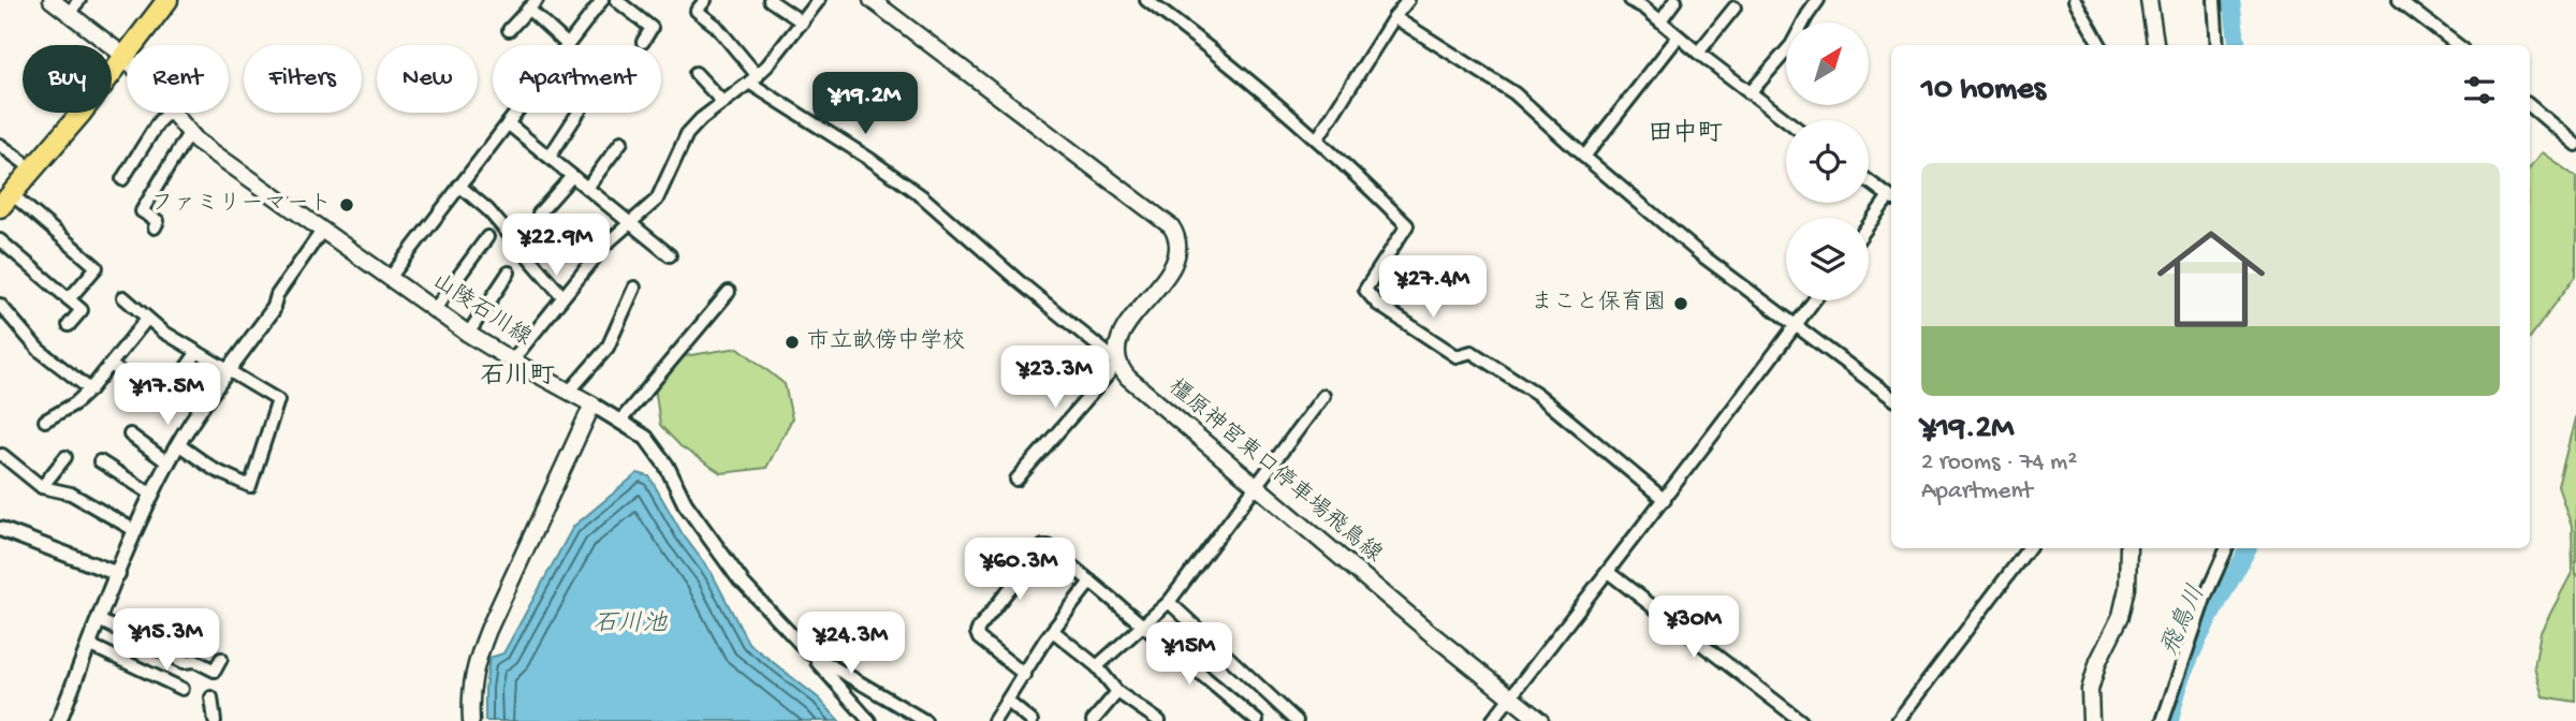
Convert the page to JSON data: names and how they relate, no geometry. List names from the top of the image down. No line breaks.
{"streets":{"main road":["山陵石川線","橿原神宮東口停車場飛鳥線"]},"districts":["田中町","石川町"],"water":["飛鳥川","石川池"],"places":["ファミリーマート","まこと保育園","市立畝傍中学校"],"north":"top right","page":{"chip":["Buy","Rent","Filters","New","Apartment"],"heading":"10 homes","price":["¥19.2M","¥22.9M","¥27.4M","¥23.3M","¥17.5M","¥60.3M","¥30M","¥15.3M","¥24.3M","¥15M"],"list":[{"name":"¥19.2M","note":"2 rooms · 74 m² · Apartment"}]}}
